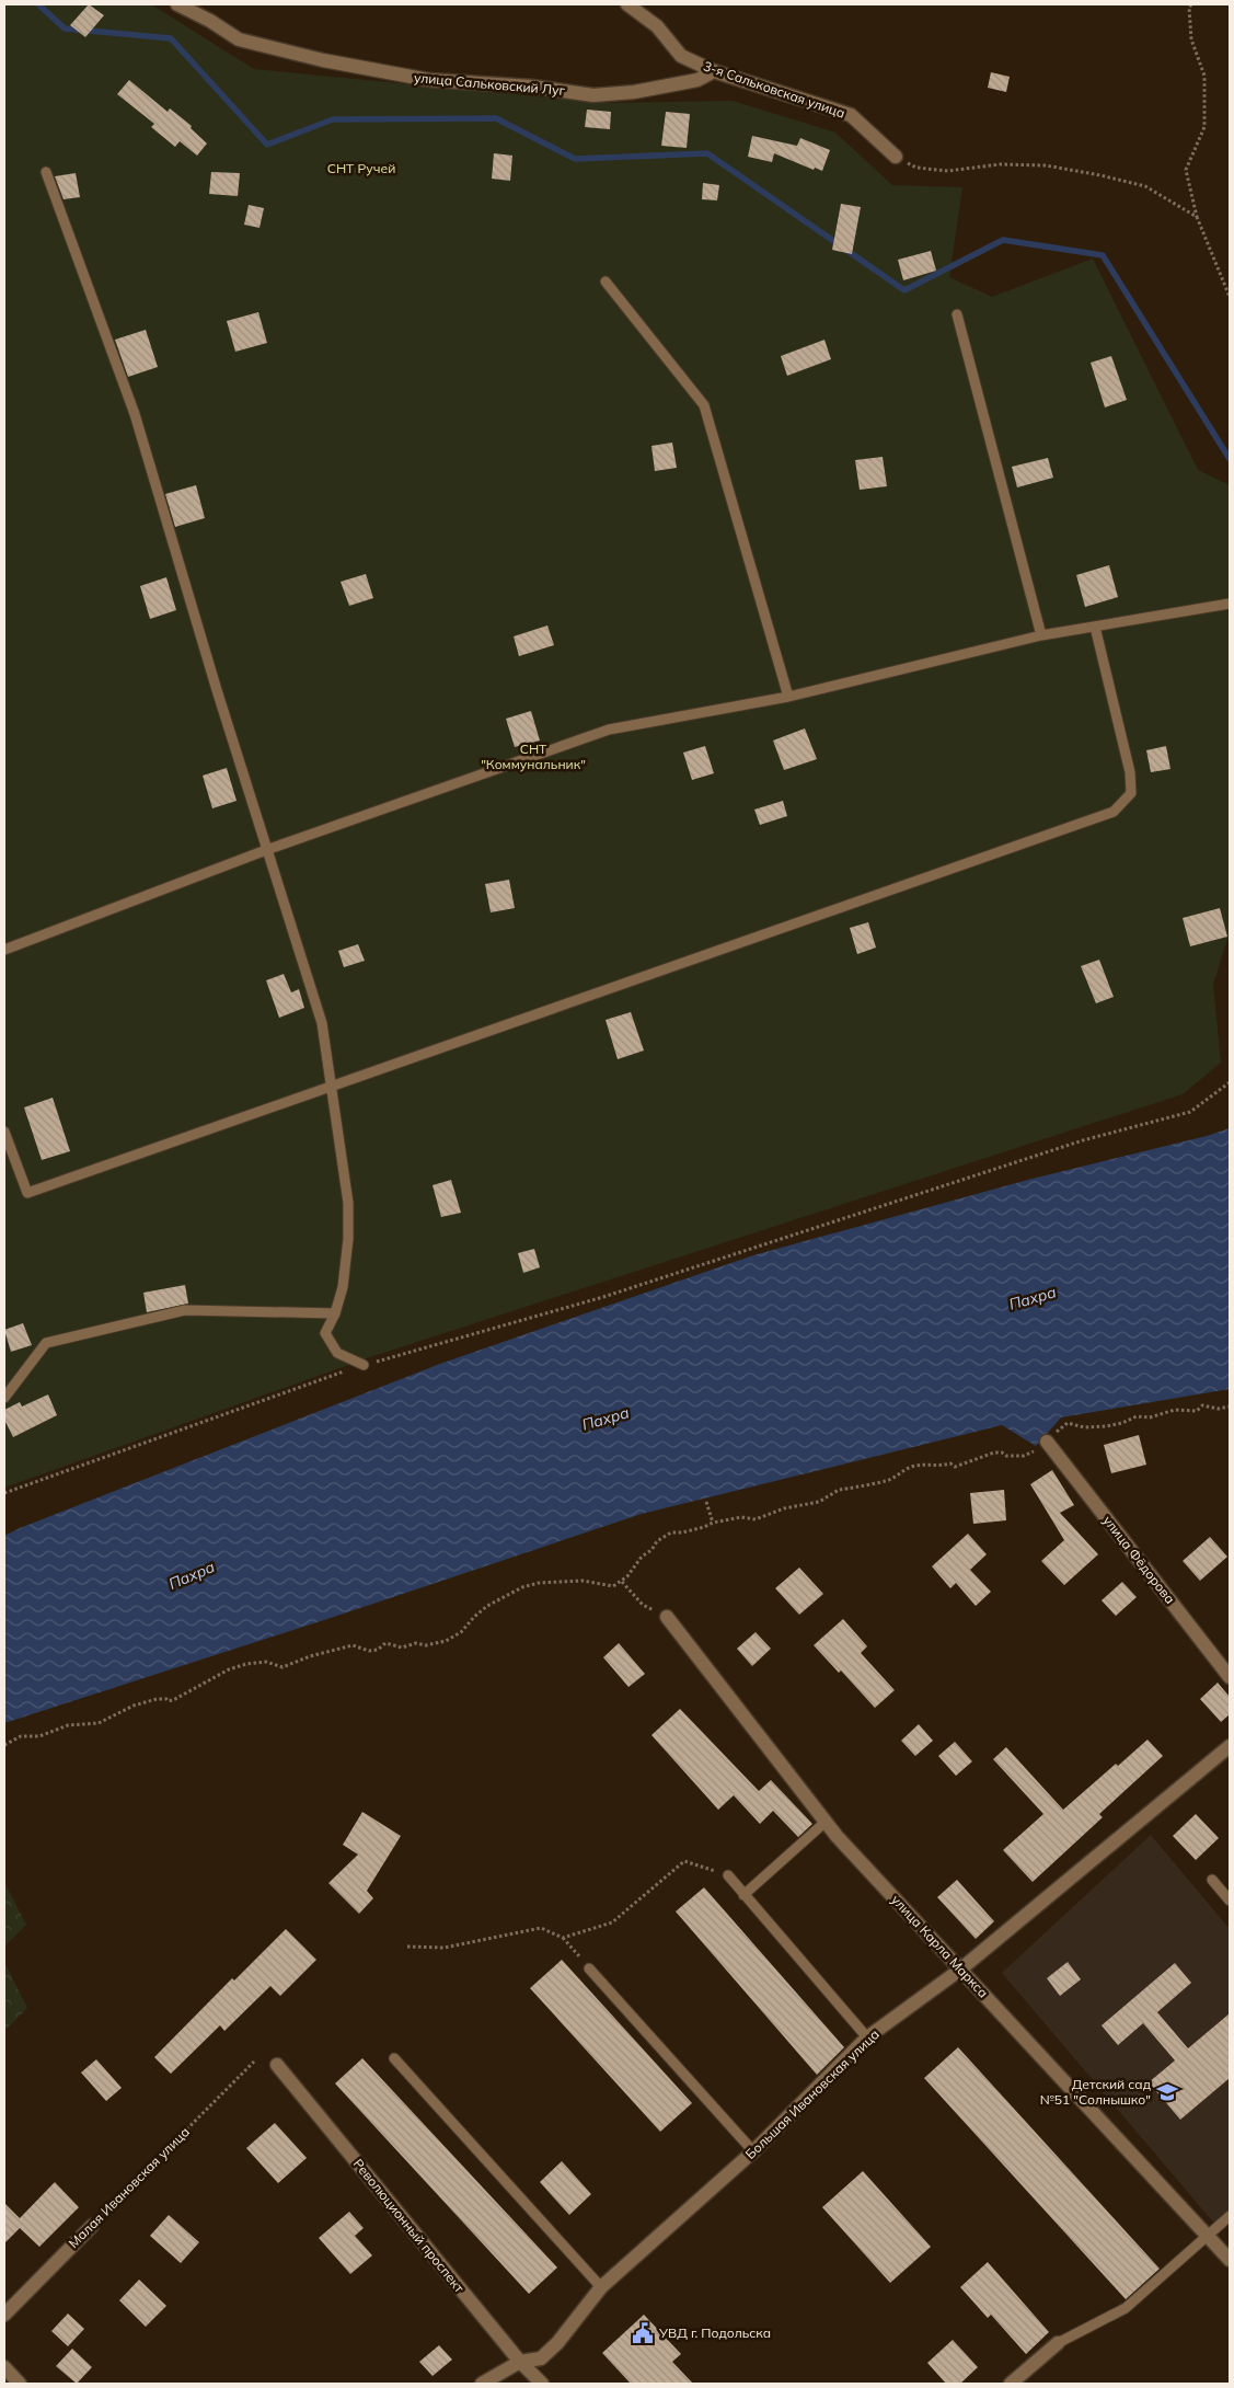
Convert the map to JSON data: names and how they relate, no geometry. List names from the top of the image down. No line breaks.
{"streets":{"street":["улица Сальковский Луг","3-я Сальковская улица","улица Фёдорова","улица Карла Маркса","Большая Ивановская улица","Малая Ивановская улица","Революционный проспект"]},"crossings":[["улица Сальковский Луг","3-я Сальковская улица"],["улица Карла Маркса","Большая Ивановская улица"],["Большая Ивановская улица","Революционный проспект"]],"water":["Пахра"],"parks":["СНТ Ручей","СНТ \"Коммунальник\""],"places":{"school or university":["Детский сад №51 \"Солнышко\""],"public building":["УВД г. Подольска"]}}
